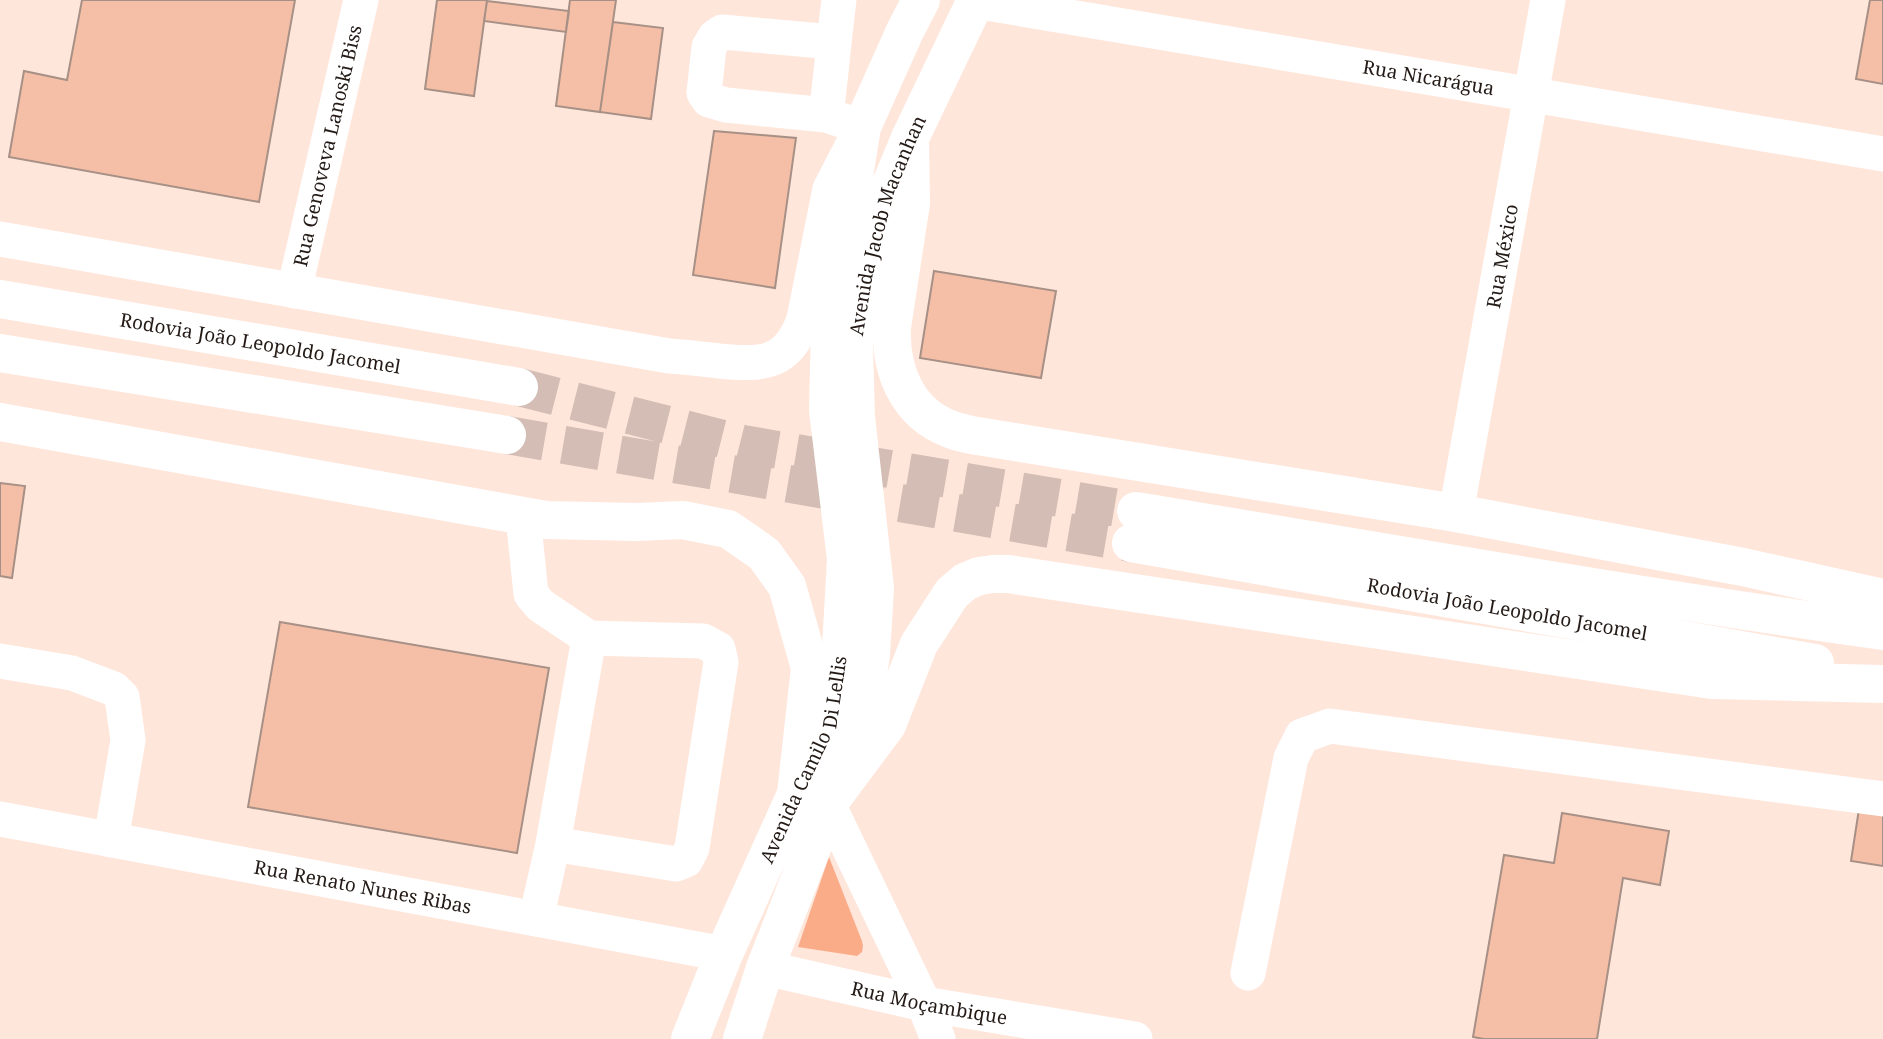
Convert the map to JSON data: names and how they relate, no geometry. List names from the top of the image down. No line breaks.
{"streets":{"main road":["Avenida Jacob Macanhan","Rodovia João Leopoldo Jacomel","Avenida Camilo Di Lellis"],"street":["Rua Nicarágua","Rua Genoveva Lanoski Biss","Rua México","Rua Renato Nunes Ribas","Rua Moçambique"]},"crossings":[["Rua Nicarágua","Avenida Jacob Macanhan"],["Rua Nicarágua","Rua México"],["Avenida Jacob Macanhan","Avenida Camilo Di Lellis"],["Avenida Camilo Di Lellis","Rua Renato Nunes Ribas"],["Avenida Camilo Di Lellis","Rua Moçambique"]]}
